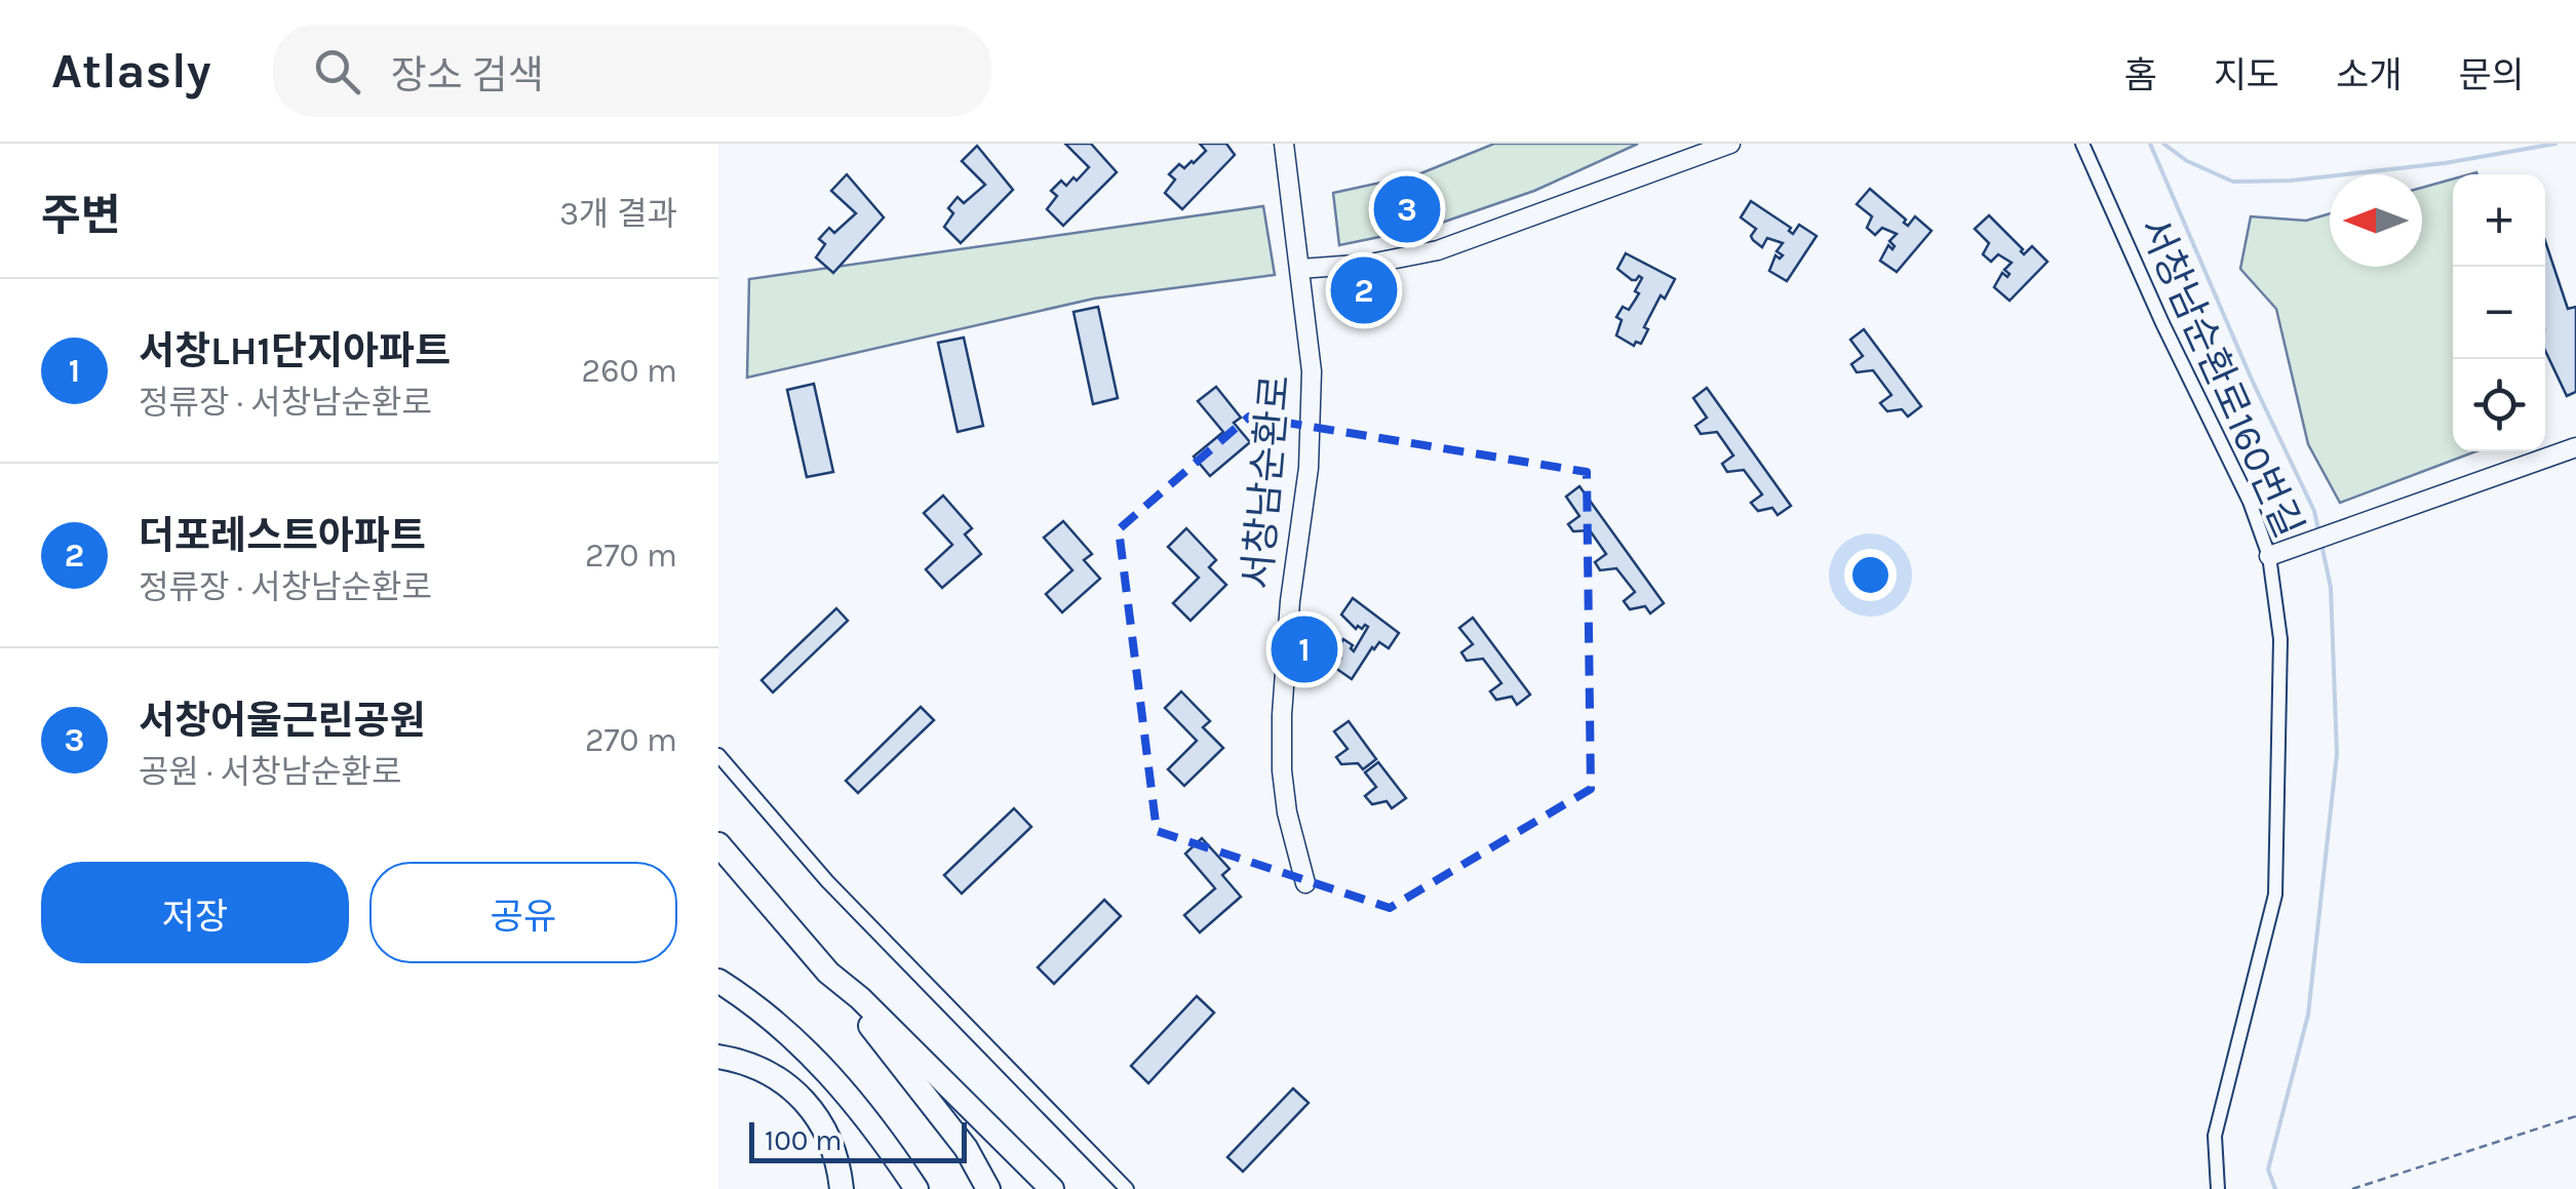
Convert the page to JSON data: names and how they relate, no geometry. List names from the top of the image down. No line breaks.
{"streets":{"street":["서창남순환로160번길","서창남순환로"]},"scale_bar":"100 m","north":"left","page":{"header":"Atlasly","search":"장소 검색","nav":["홈","지도","소개","문의"],"heading":["주변","3개 결과"],"pins":["3","2","1"],"map_buttons":["+","−"],"list":[{"mark":"1","name":"서창LH1단지아파트","note":"정류장 · 서창남순환로","value":"260 m"},{"mark":"2","name":"더포레스트아파트","note":"정류장 · 서창남순환로","value":"270 m"},{"mark":"3","name":"서창어울근린공원","note":"공원 · 서창남순환로","value":"270 m"}],"buttons":["저장","공유"],"scale":"100 m"}}
